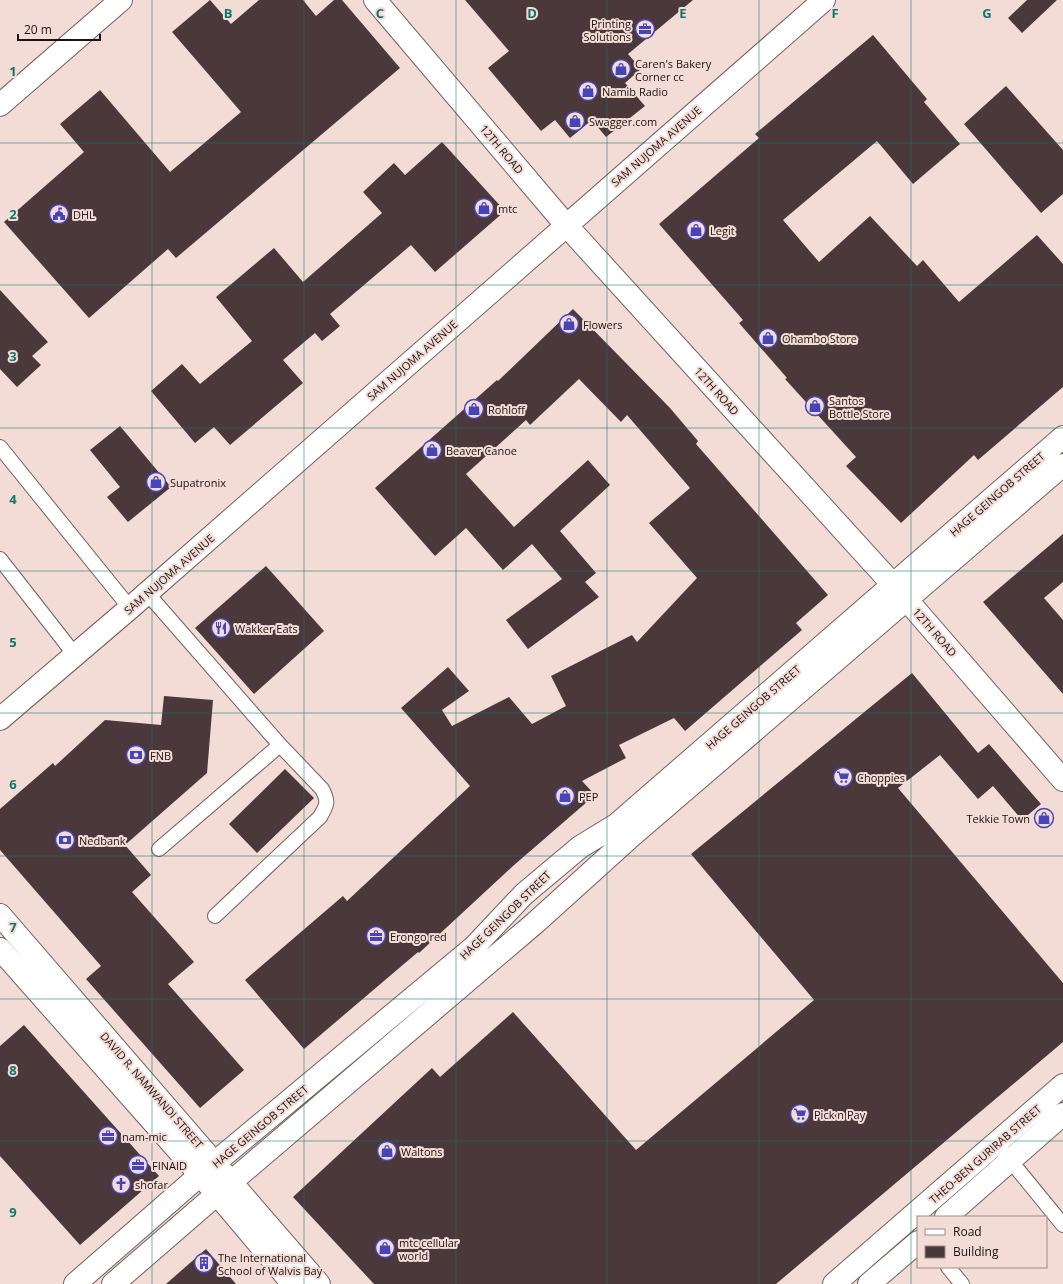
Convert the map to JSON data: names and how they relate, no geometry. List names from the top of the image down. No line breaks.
{"streets":{"street":["SAM NUJOMA AVENUE","12TH ROAD","HAGE GEINGOB STREET","DAVID R. NAMWANDI STREET","THEO-BEN GURIRAB STREET"]},"crossings":[["SAM NUJOMA AVENUE","12TH ROAD"],["12TH ROAD","HAGE GEINGOB STREET"],["HAGE GEINGOB STREET","DAVID R. NAMWANDI STREET"]],"places":{"office":["Printing Solutions","Erongo red","nam-mic","FINAID"],"shop":["Caren's Bakery Corner cc","Namib Radio","Swagger.com","mtc","Legit","Flowers","Ohambo Store","Santos Bottle Store","Rohloff","Beaver Canoe","Supatronix","PEP","Tekkie Town","Waltons","mtc cellular world"],"public building":["DHL"],"restaurant":["Wakker Eats"],"bank":["FNB","Nedbank"],"supermarket":["Choppies","Pick n Pay"],"church":["shofar"],"building":["The International School of Walvis Bay"]},"legend":["Road","Building"],"scale_bar":"20 m","grid":{"columns":["B","C","D","E","F","G"],"rows":["1","2","3","4","5","6","7","8","9"]}}
